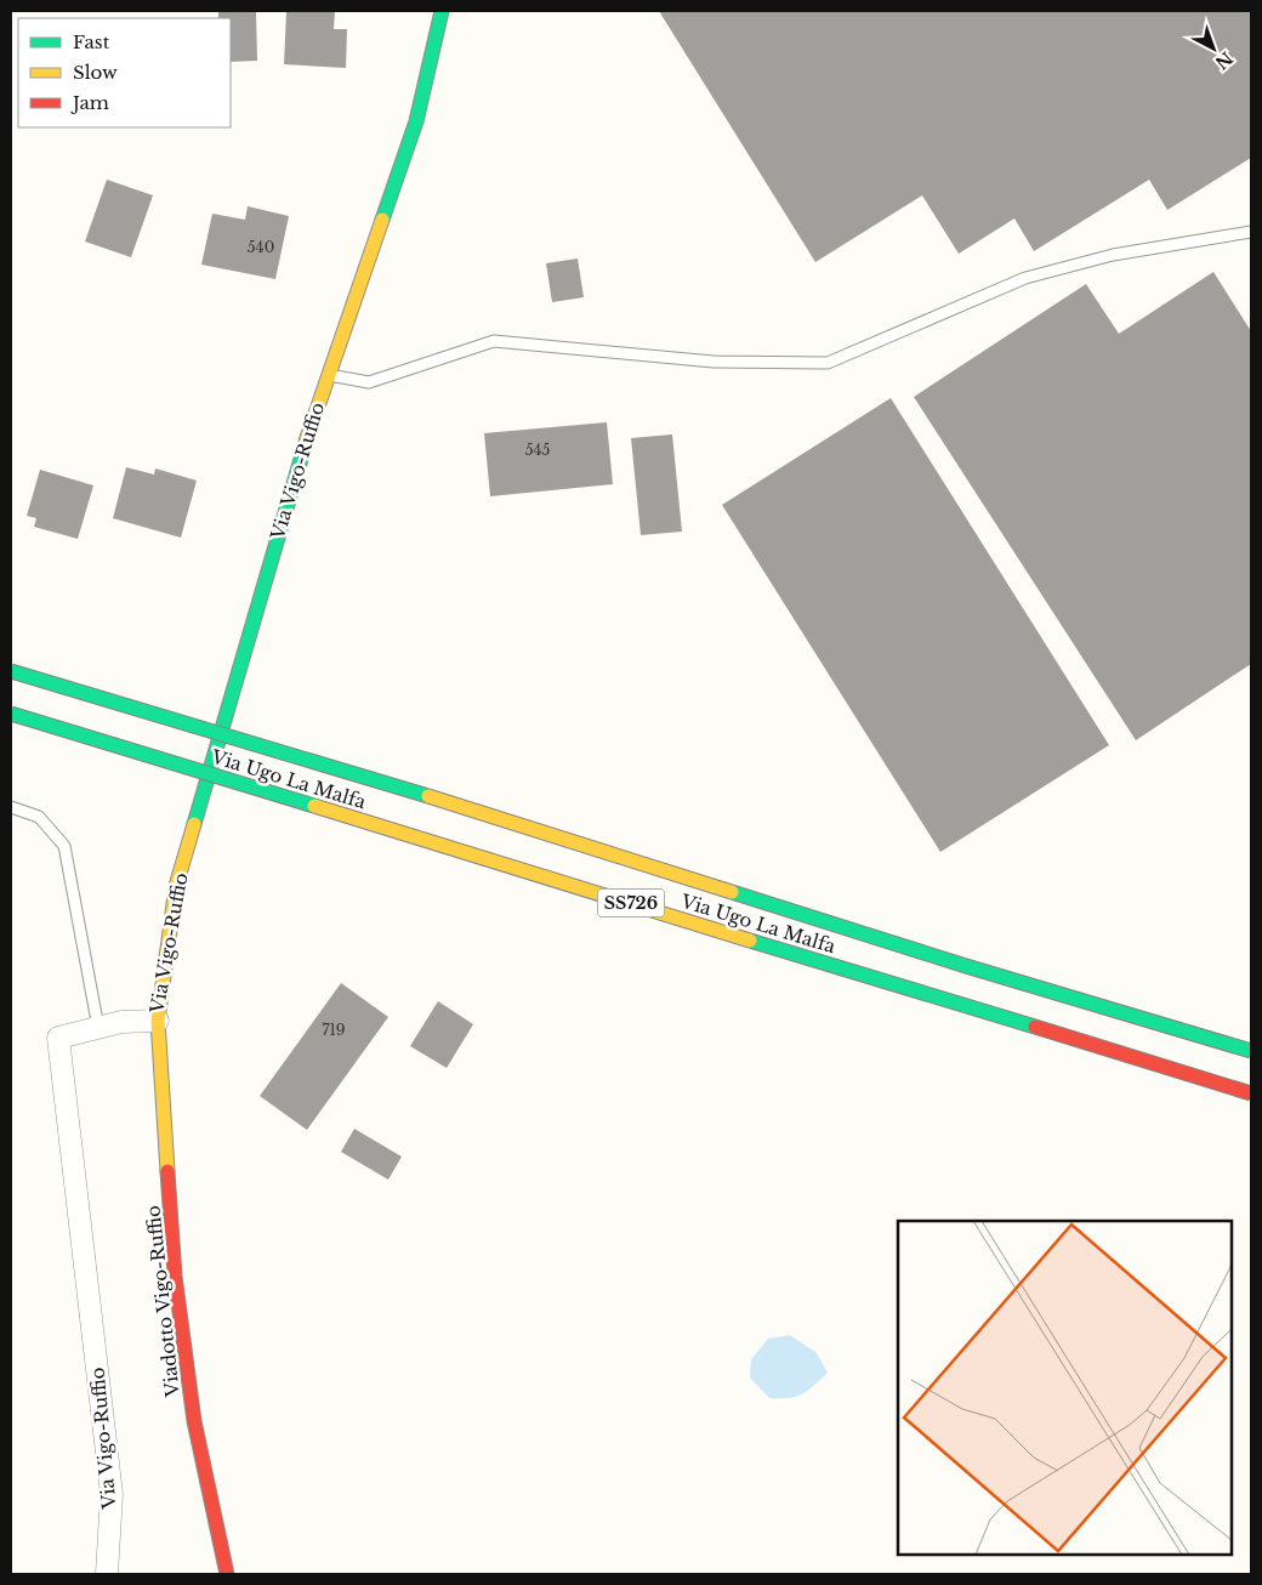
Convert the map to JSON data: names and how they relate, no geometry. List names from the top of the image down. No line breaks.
{"streets":{"main road":["Via Vigo-Ruffio","Via Ugo La Malfa","SS726","Viadotto Vigo-Ruffio"]},"crossings":[["Via Vigo-Ruffio","Viadotto Vigo-Ruffio"]],"house_numbers":["540","545","719"],"legend":["Fast","Slow","Jam"],"north":"bottom right"}
